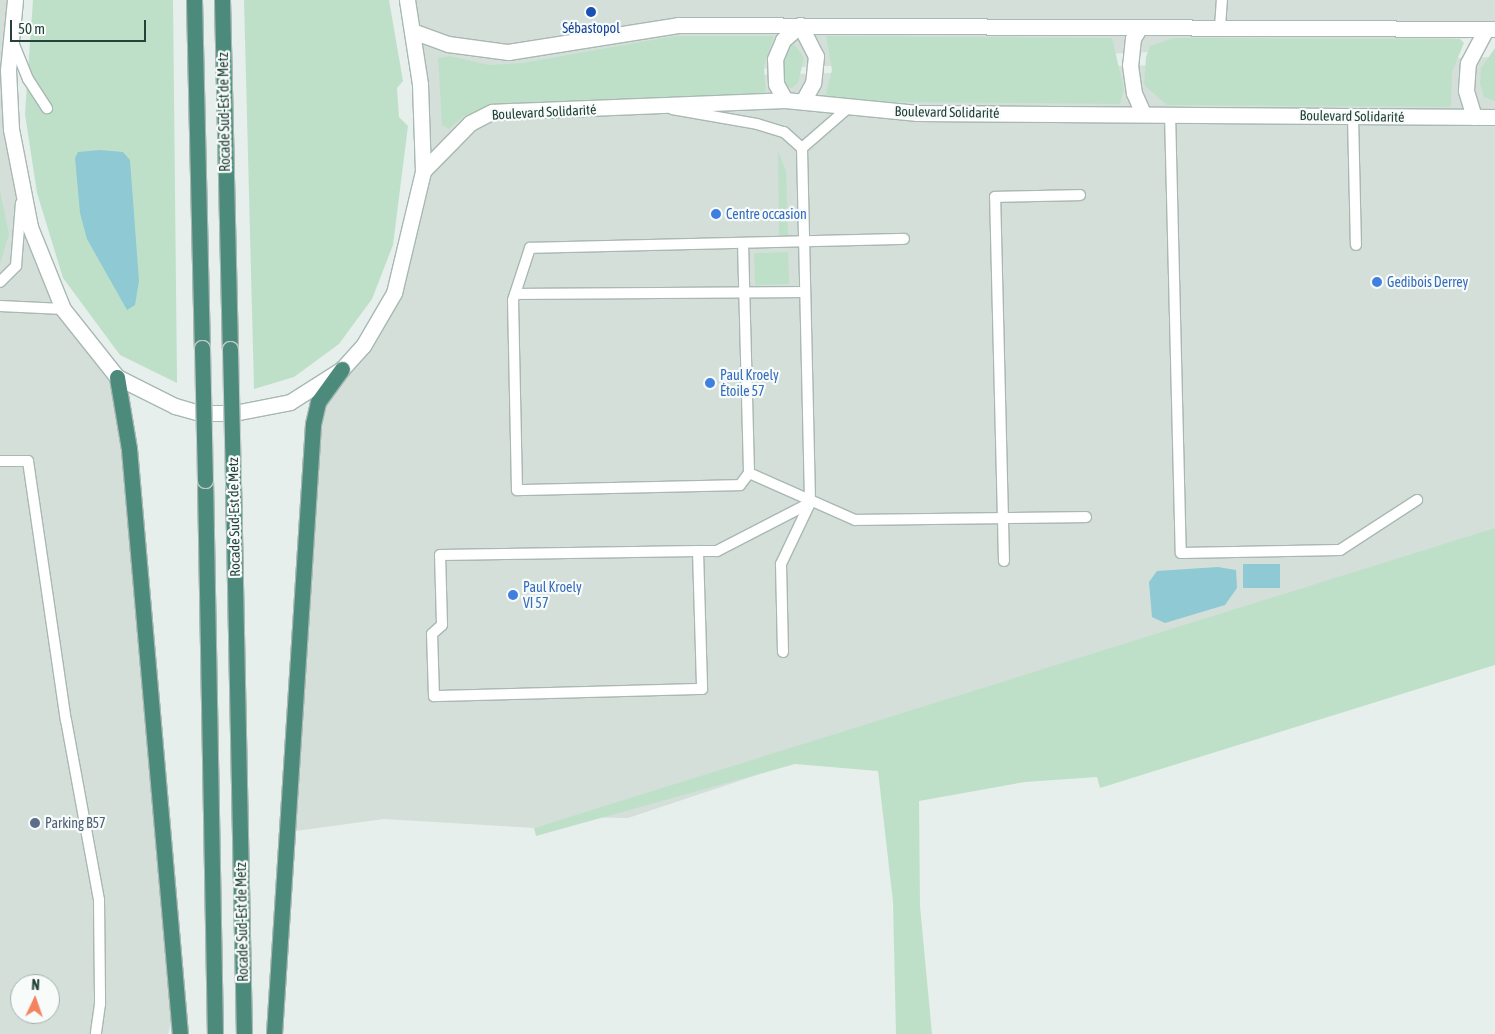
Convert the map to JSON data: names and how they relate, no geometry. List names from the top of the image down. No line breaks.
{"streets":{"highway":["Rocade Sud-Est de Metz"],"main road":["Boulevard Solidarité"]},"places":["Sébastopol","Centre occasion","Gedibois Derrey","Paul Kroely Étoile 57","Paul Kroely VI 57","Parking B57"],"scale_bar":"50 m","north":"top"}
